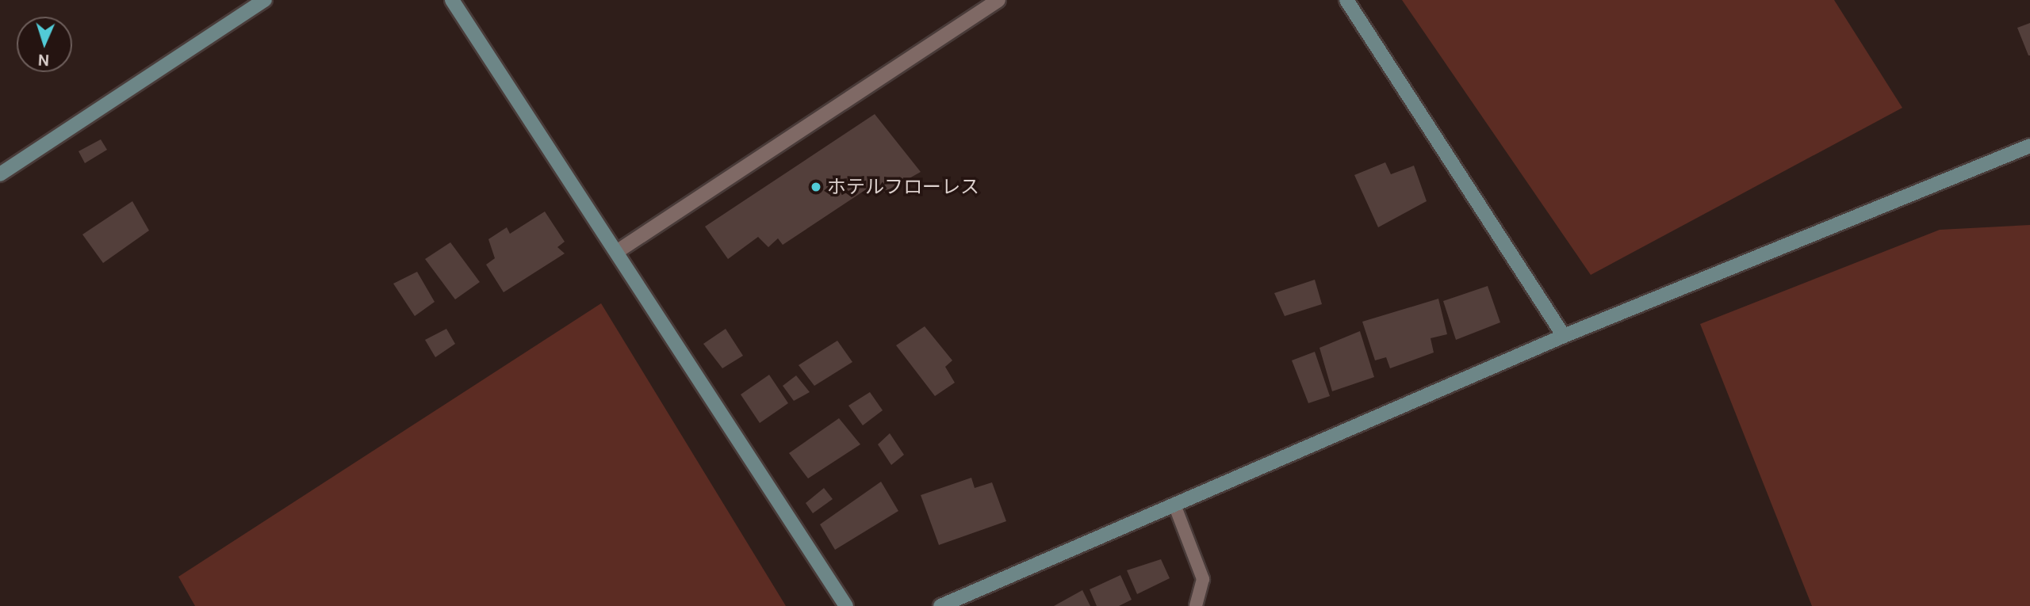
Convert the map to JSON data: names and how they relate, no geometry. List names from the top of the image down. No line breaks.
{"places":["ホテルフローレス"],"north":"bottom"}
